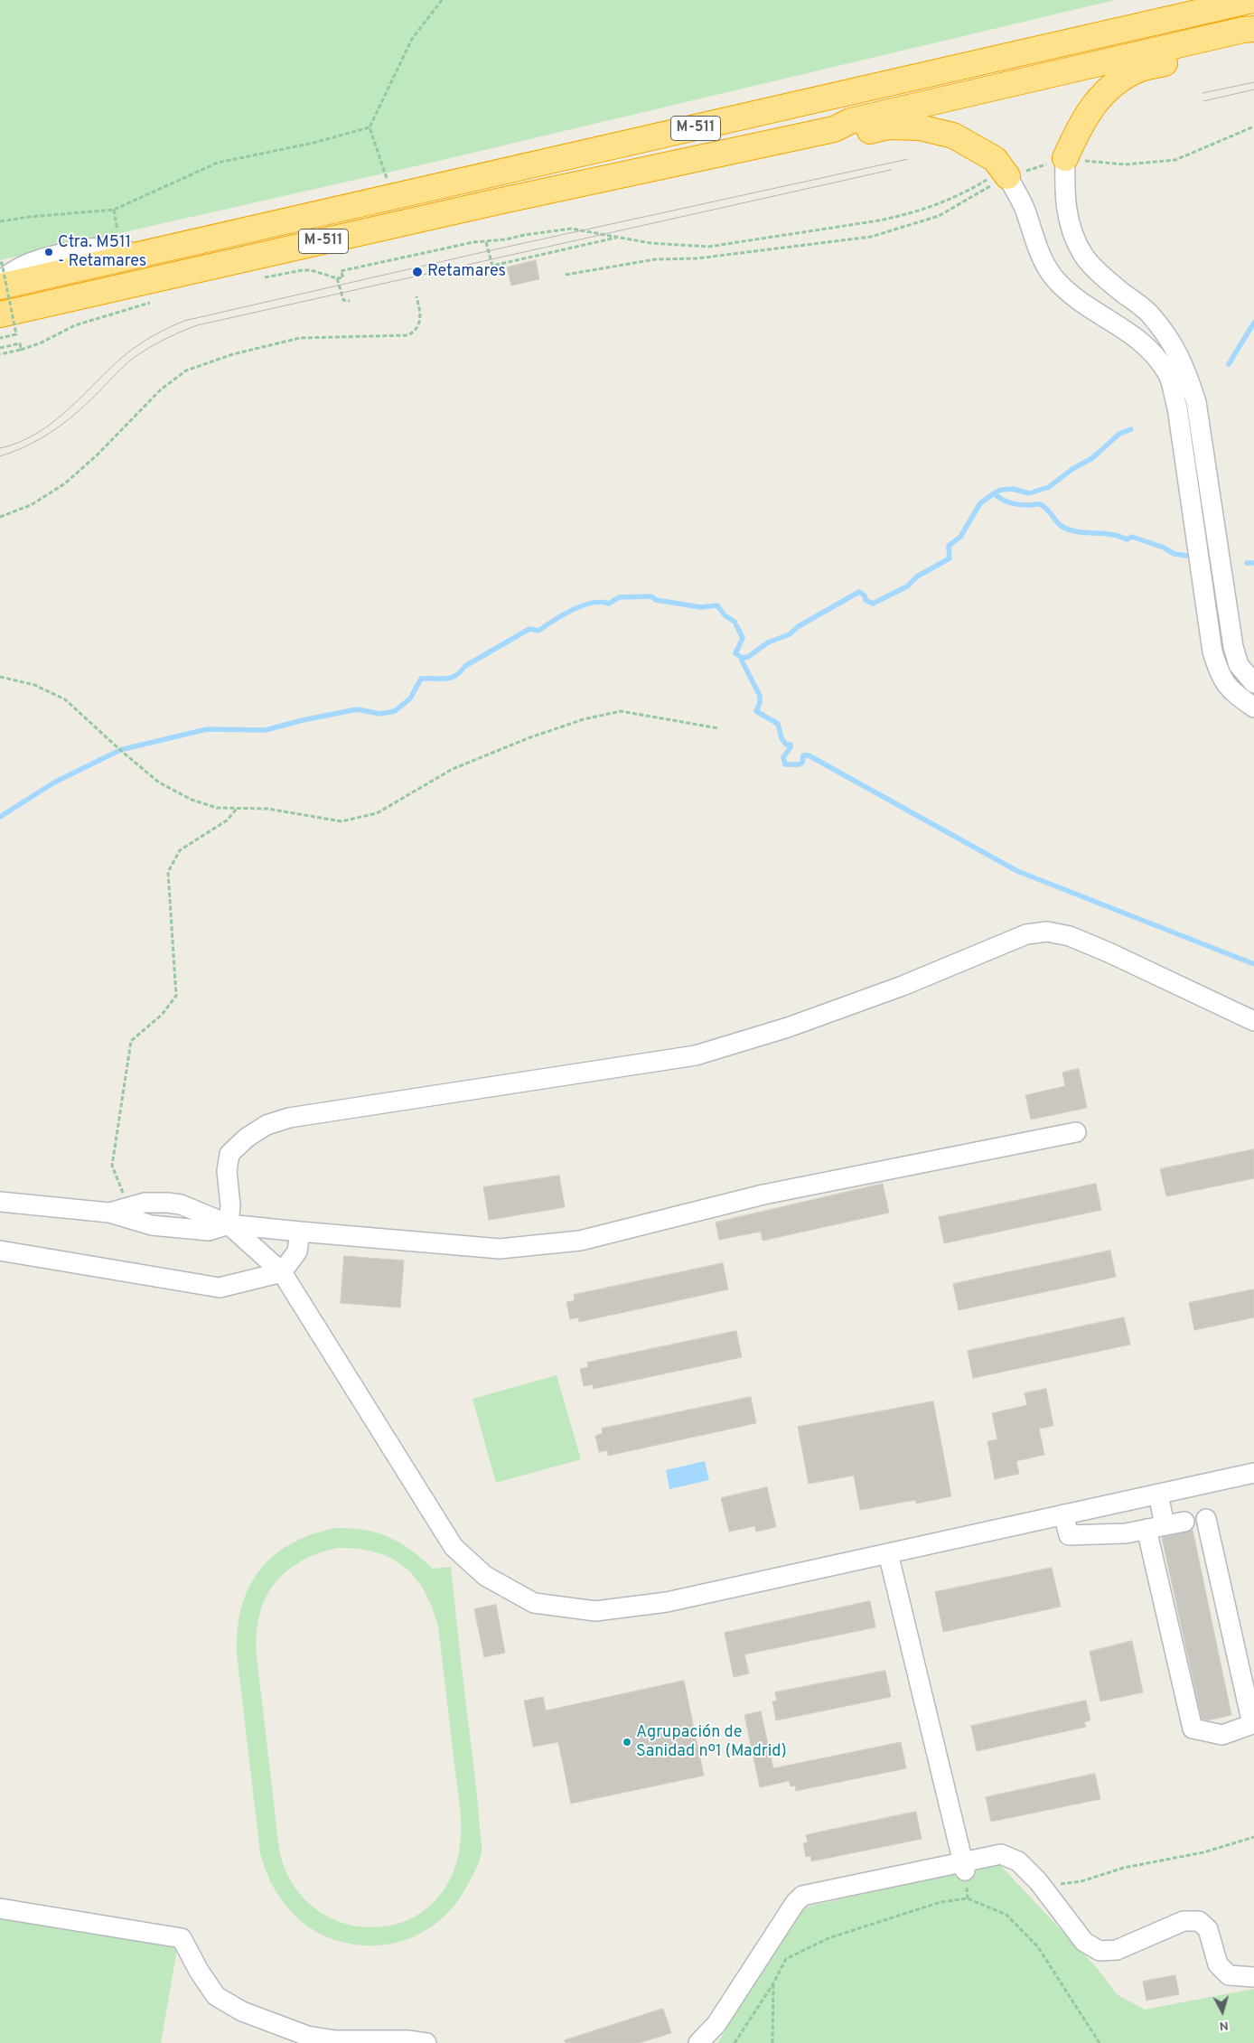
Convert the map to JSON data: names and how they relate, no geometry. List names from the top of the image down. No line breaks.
{"streets":{"highway":["M-511"]},"places":["Ctra. M511 - Retamares","Retamares","Agrupación de Sanidad nº1 (Madrid)"],"north":"bottom"}
